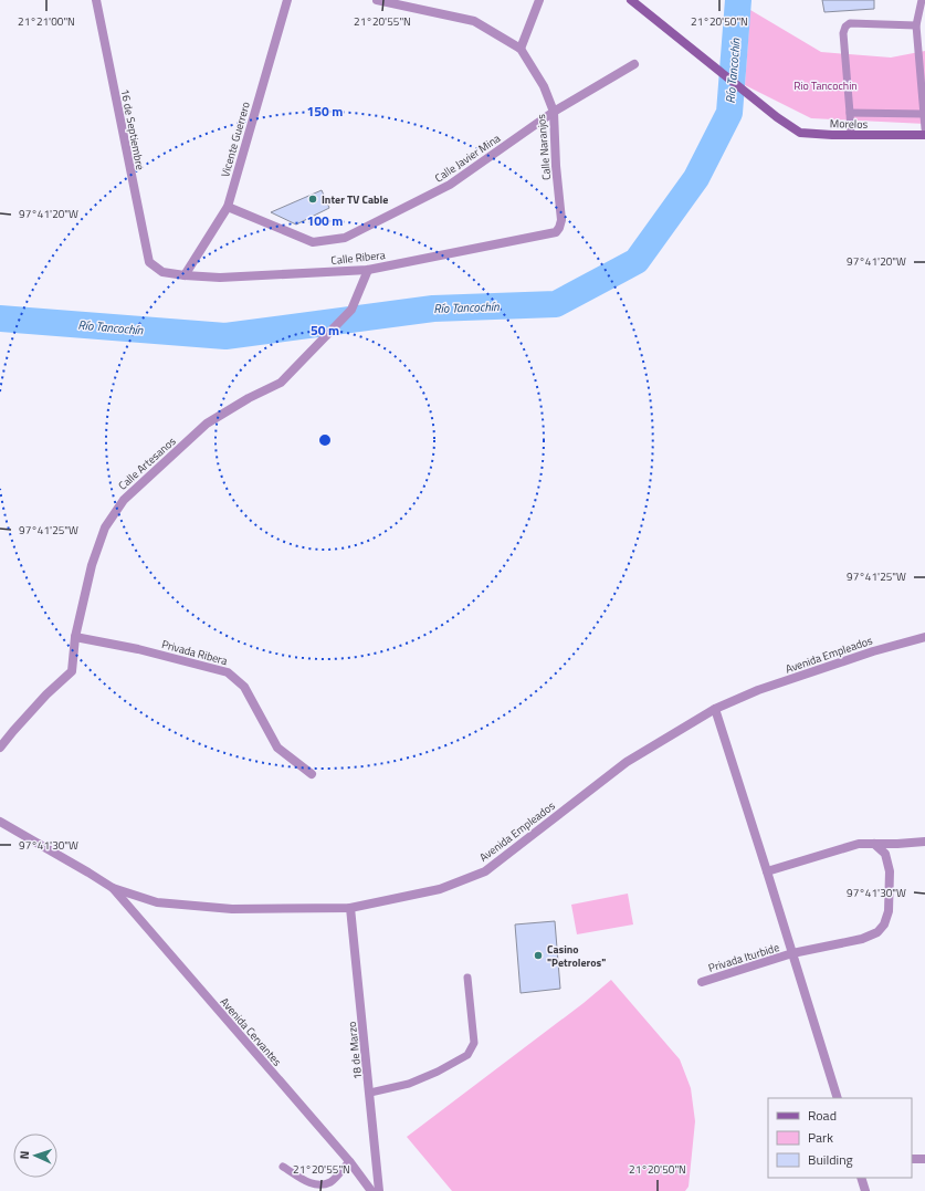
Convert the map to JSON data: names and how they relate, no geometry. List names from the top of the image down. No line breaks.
{"streets":{"main road":["Morelos"],"street":["16 de Septiembre","Vicente Guerrero","Calle Naranjos","Calle Javier Mina","Calle Ribera","Calle Artesanos","Privada Ribera","Avenida Empleados","Privada Iturbide","Avenida Cervantes","18 de Marzo"]},"crossings":[["16 de Septiembre","Calle Ribera"],["Vicente Guerrero","Calle Javier Mina"],["Vicente Guerrero","Calle Ribera"],["Calle Naranjos","Calle Javier Mina"],["Calle Naranjos","Calle Ribera"],["Calle Ribera","Calle Artesanos"],["Calle Artesanos","Privada Ribera"],["Avenida Empleados","Avenida Cervantes"],["Avenida Empleados","18 de Marzo"]],"water":["Río Tancochín"],"parks":["Rio Tancochin"],"places":["Inter TV Cable","Casino \"Petroleros\""],"legend":["Road","Park","Building"],"north":"left","coordinates":["21°21'00\"N","21°20'55\"N","21°20'50\"N","97°41'20\"W","97°41'25\"W","97°41'30\"W"],"rings":["150 m","100 m","50 m"]}
